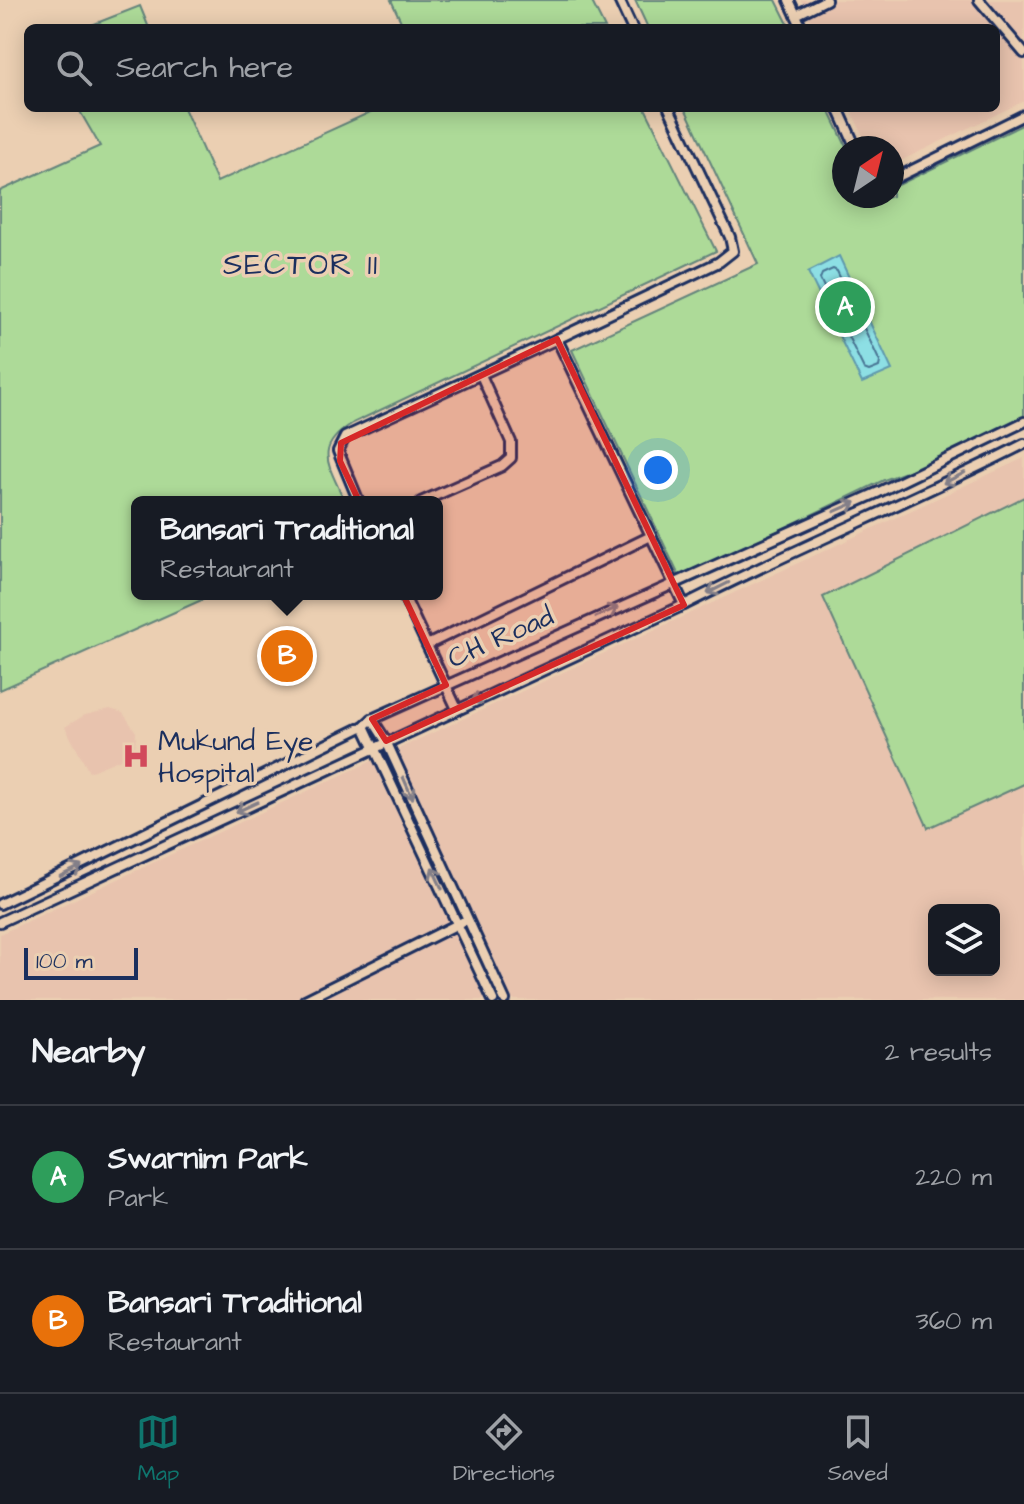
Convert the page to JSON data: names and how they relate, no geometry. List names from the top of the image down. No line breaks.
{"streets":{"street":["CH Road"]},"districts":["SECTOR 11"],"places":{"hospital":["Mukund Eye Hospital"]},"scale_bar":"100 m","north":"top right","page":{"search":"Search here","pins":["A","B"],"popup":["Bansari Traditional","Restaurant"],"scale":"100 m","heading":["Nearby","2 results"],"list":[{"mark":"A","name":"Swarnim Park","note":"Park","value":"220 m"},{"mark":"B","name":"Bansari Traditional","note":"Restaurant","value":"360 m"}],"nav":["Map","Directions","Saved"]}}
